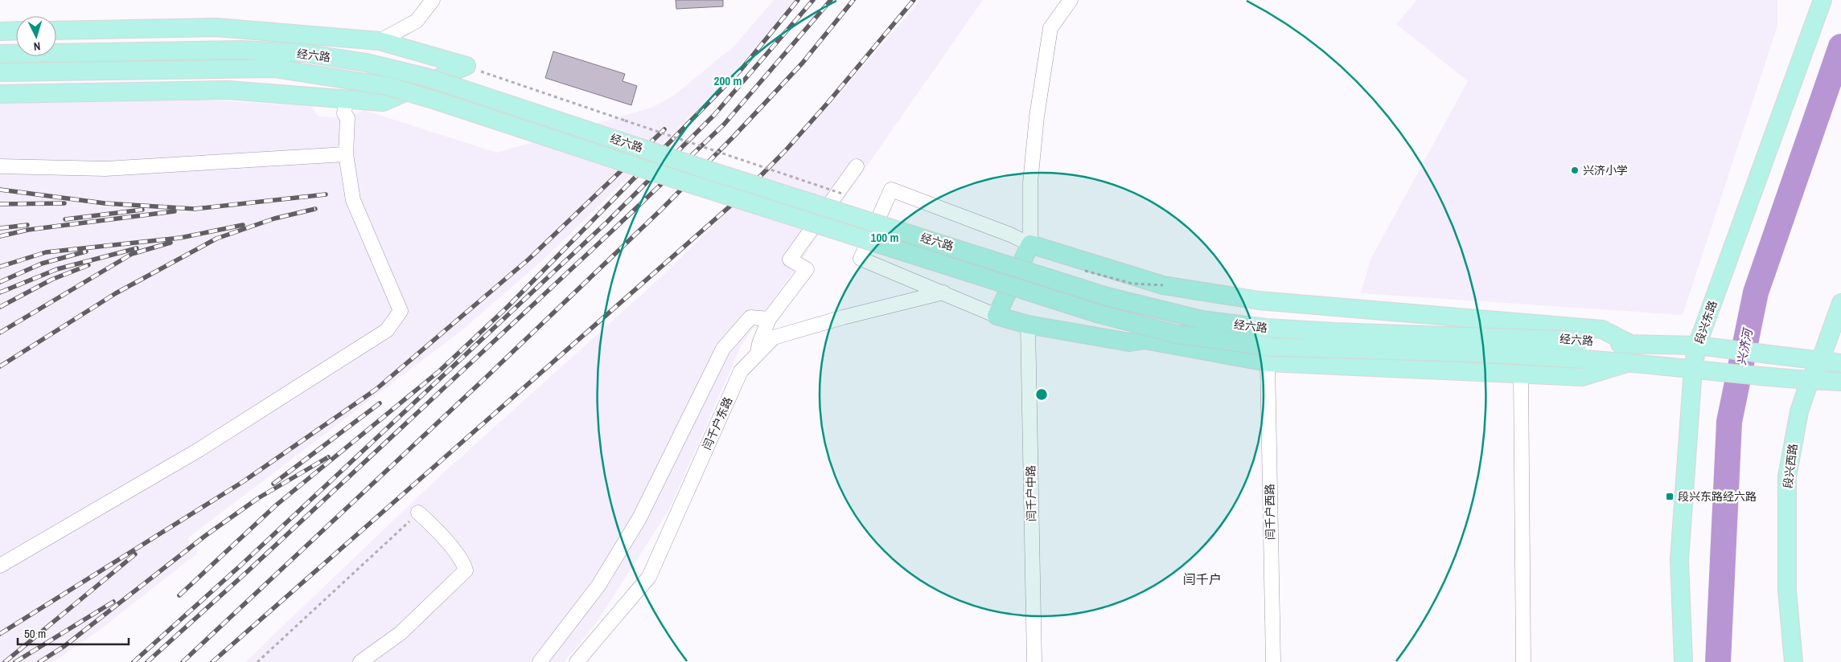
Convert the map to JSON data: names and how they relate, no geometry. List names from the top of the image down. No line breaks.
{"streets":{"main road":["经六路","段兴东路","段兴西路"],"street":["闫千户东路","闫千户中路","闫千户西路"]},"crossings":[["经六路","段兴东路"],["经六路","段兴西路"]],"districts":["闫千户"],"water":["兴济河"],"places":{"other":["兴济小学"],"transit":["段兴东路经六路"]},"scale_bar":"50 m","north":"bottom","rings":["200 m","100 m"]}
